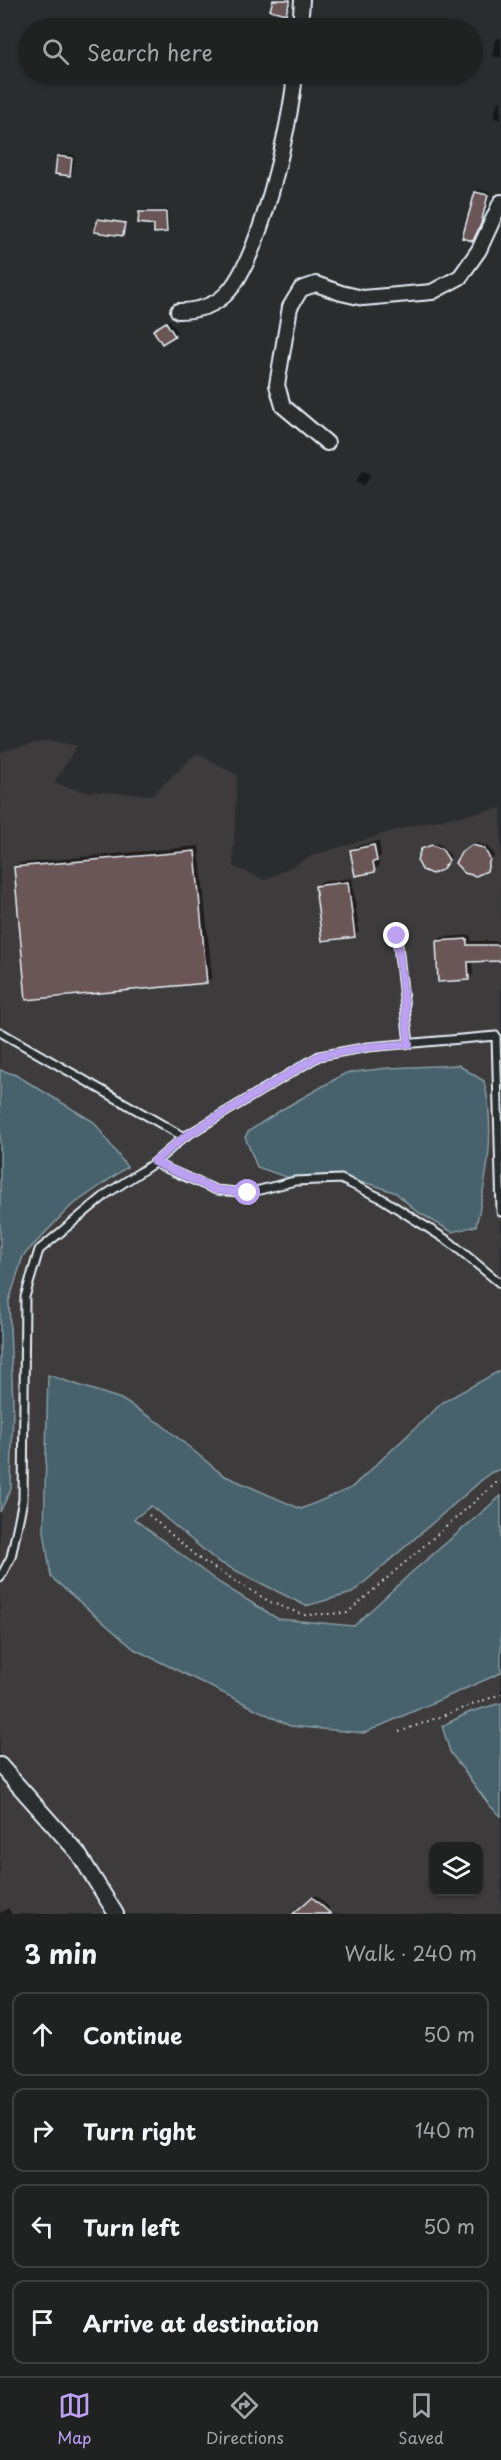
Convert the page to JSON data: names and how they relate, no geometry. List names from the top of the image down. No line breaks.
{"page":{"search":"Search here","heading":["3 min","Walk · 240 m"],"list":[["Continue","50 m"],["Turn right","140 m"],["Turn left","50 m"],"Arrive at destination"],"nav":["Map","Directions","Saved"]}}
